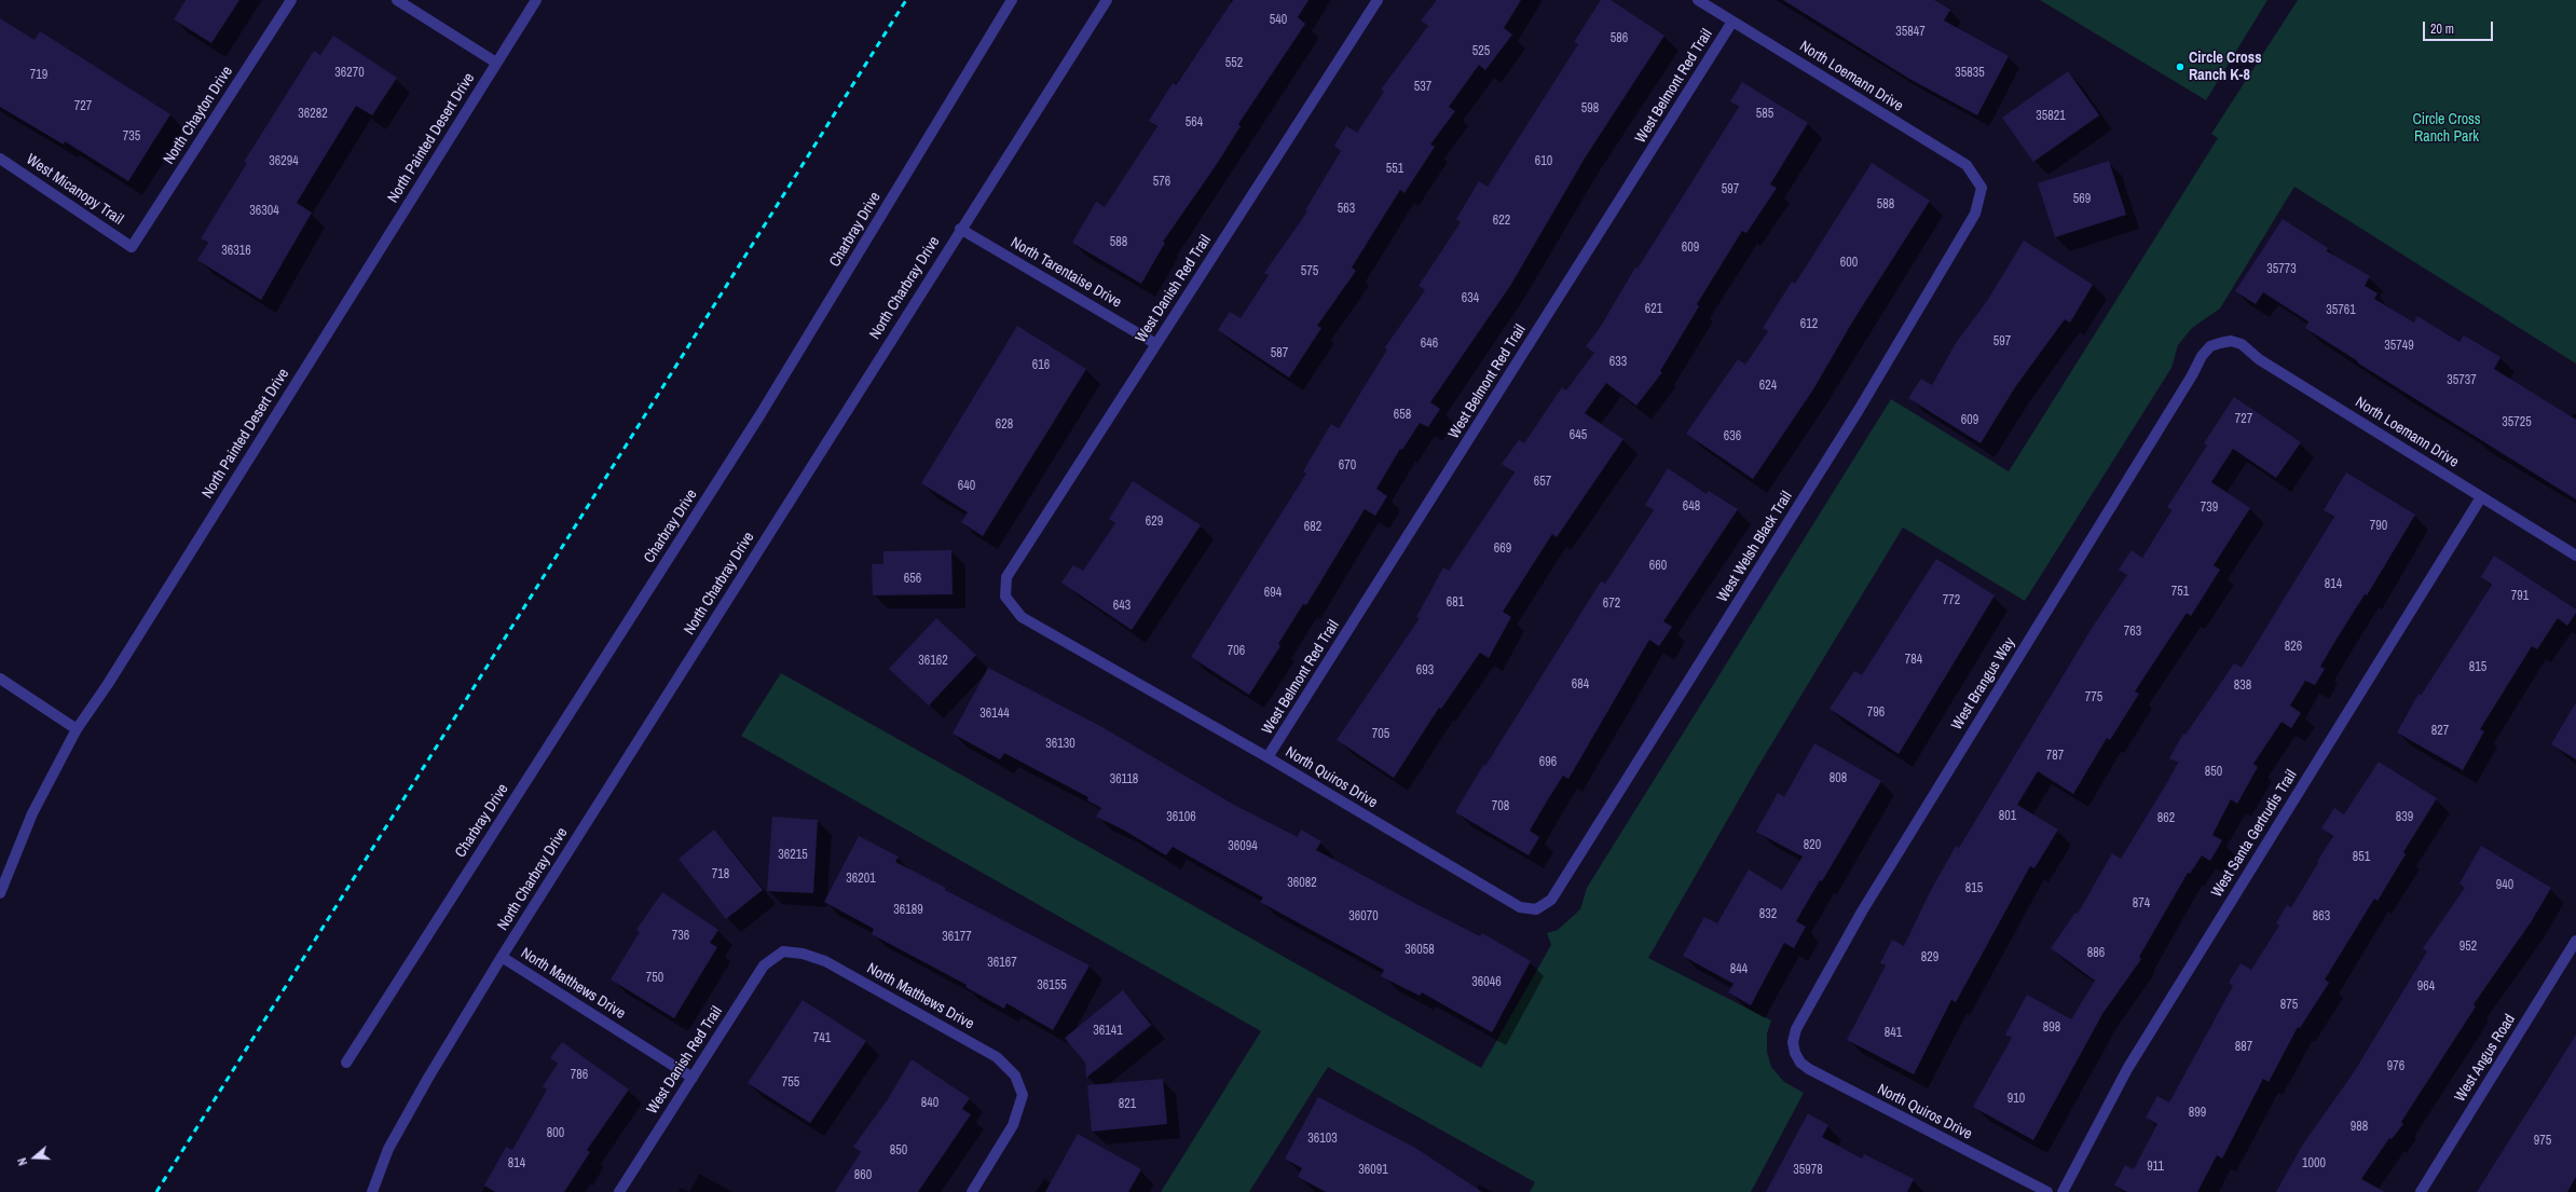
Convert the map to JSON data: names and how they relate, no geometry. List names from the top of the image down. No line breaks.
{"streets":{"street":["North Loemann Drive","West Belmont Red Trail","North Chayton Drive","North Painted Desert Drive","West Micanopy Trail","Charbray Drive","North Tarentaise Drive","North Charbray Drive","West Danish Red Trail","West Welsh Black Trail","West Brangus Way","North Quiros Drive","West Santa Gertrudis Trail","North Matthews Drive","West Angus Road"]},"crossings":[["North Loemann Drive","West Belmont Red Trail"],["North Loemann Drive","West Welsh Black Trail"],["North Loemann Drive","West Brangus Way"],["North Loemann Drive","West Santa Gertrudis Trail"],["West Belmont Red Trail","North Quiros Drive"],["North Chayton Drive","West Micanopy Trail"],["North Tarentaise Drive","North Charbray Drive"],["North Tarentaise Drive","West Danish Red Trail"],["North Charbray Drive","North Matthews Drive"],["West Danish Red Trail","North Quiros Drive"],["West Danish Red Trail","North Matthews Drive"],["West Welsh Black Trail","North Quiros Drive"],["West Brangus Way","North Quiros Drive"]],"parks":["Circle Cross Ranch Park"],"places":["Circle Cross Ranch K-8"],"house_numbers":["540","35847","586","525","552","36270","35835","719","537","727","598","36282","585","35821","564","735","36294","610","551","576","597","569","588","563","36304","622","588","609","36316","600","35773","575","634","621","35761","612","597","646","35749","587","633","616","35737","624","658","727","609","35725","628","645","636","670","657","640","648","739","629","790","682","669","660","656","814","751","694","791","772","681","672","643","763","826","706","784","36162","815","693","684","838","775","796","36144","827","705","36130","787","696","850","808","36118","708","801","36106","839","862","820","36094","36215","851","718","36201","36082","940","815","874","36189","832","36070","863","736","36177","952","36058","886","829","36167","844","750","36046","36155","964","875","898","36141","841","741","887","976","786","755","910","840","821","899","988","800","36103","975","850","814","1000","911","36091","35978","860"],"scale_bar":"20 m","north":"left"}
